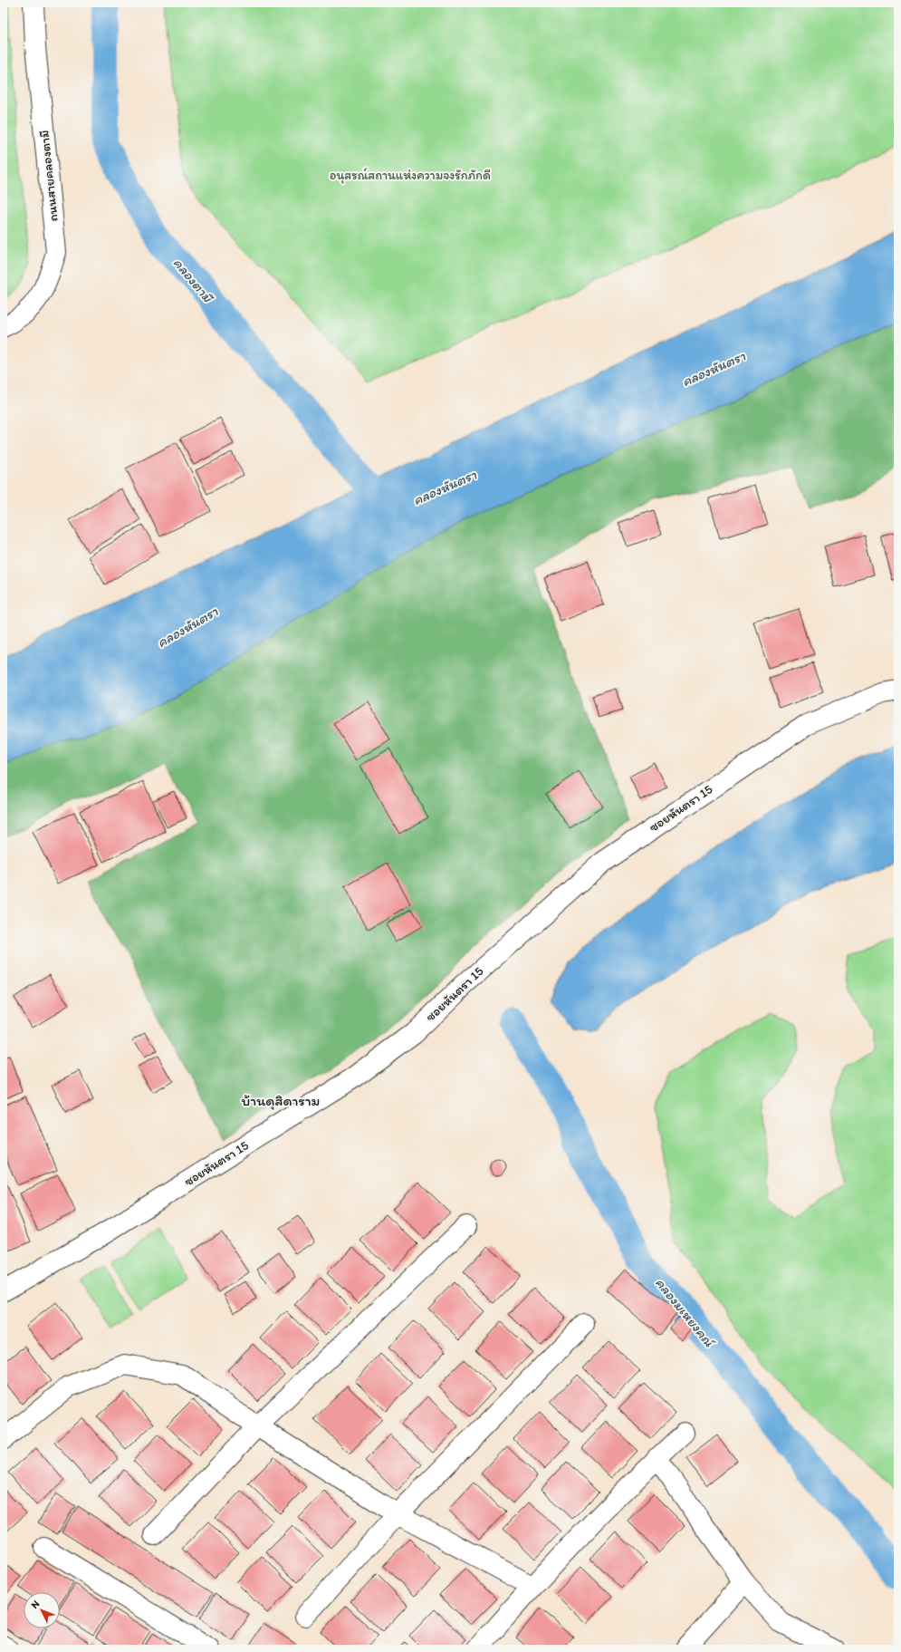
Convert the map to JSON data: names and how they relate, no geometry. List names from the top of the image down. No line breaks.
{"streets":{"street":["ถนนสายคลองตามี","ซอยหันตรา 15"]},"districts":["บ้านดุสิดาราม"],"water":["คลองตามี","คลองหันตรา","คลองมเหยงคณ์"],"parks":["อนุสรณ์สถานแห่งความจงรักภักดี"],"north":"top left"}
